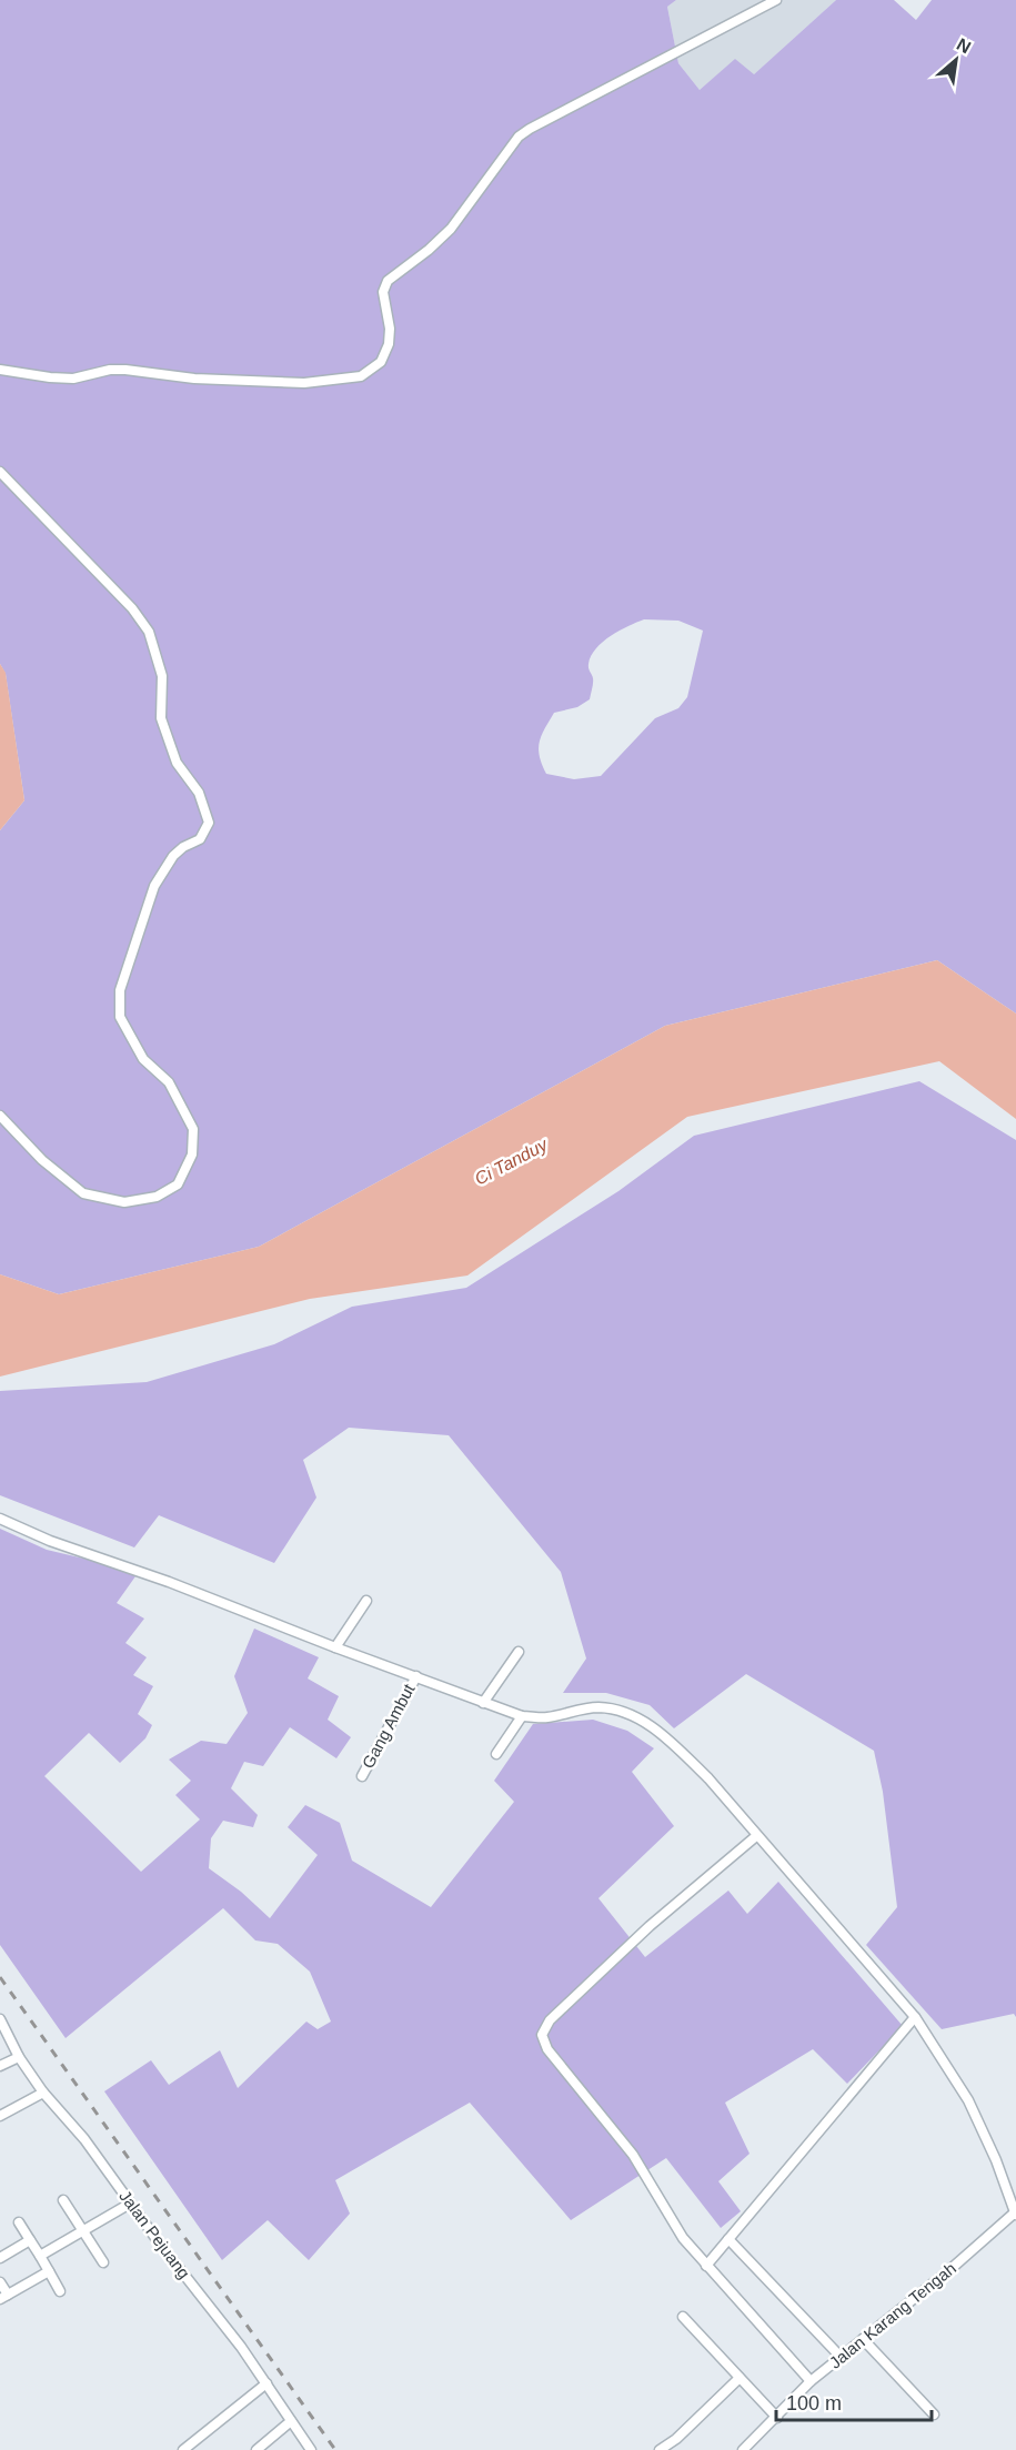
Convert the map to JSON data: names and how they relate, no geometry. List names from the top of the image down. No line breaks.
{"streets":{"street":["Gang Ambut","Jalan Pejuang","Jalan Karang Tengah"]},"water":["Ci Tanduy"],"scale_bar":"100 m","north":"top right"}
